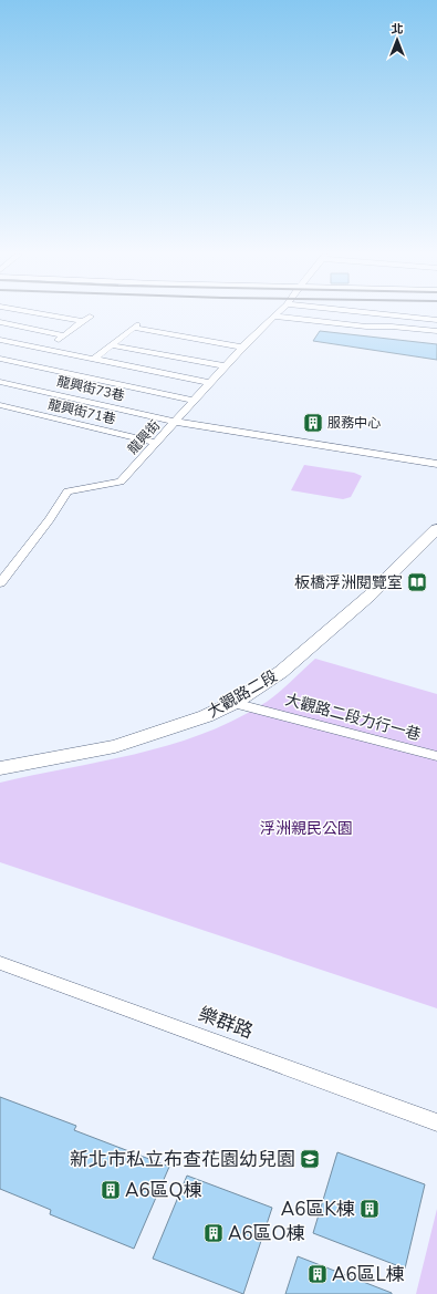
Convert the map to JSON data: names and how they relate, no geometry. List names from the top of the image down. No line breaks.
{"streets":{"main road":["大觀路二段"],"street":["龍興街73巷","龍興街71巷","龍興街","大觀路二段力行一巷","樂群路"]},"crossings":[["龍興街73巷","龍興街"],["龍興街71巷","龍興街"],["大觀路二段","大觀路二段力行一巷"]],"parks":["浮洲親民公園"],"places":{"building":["服務中心","A6區Q棟","A6區K棟","A6區O棟","A6區L棟"],"library":["板橋浮洲閱覽室"],"school or university":["新北市私立布查花園幼兒園"]},"north":"top"}
